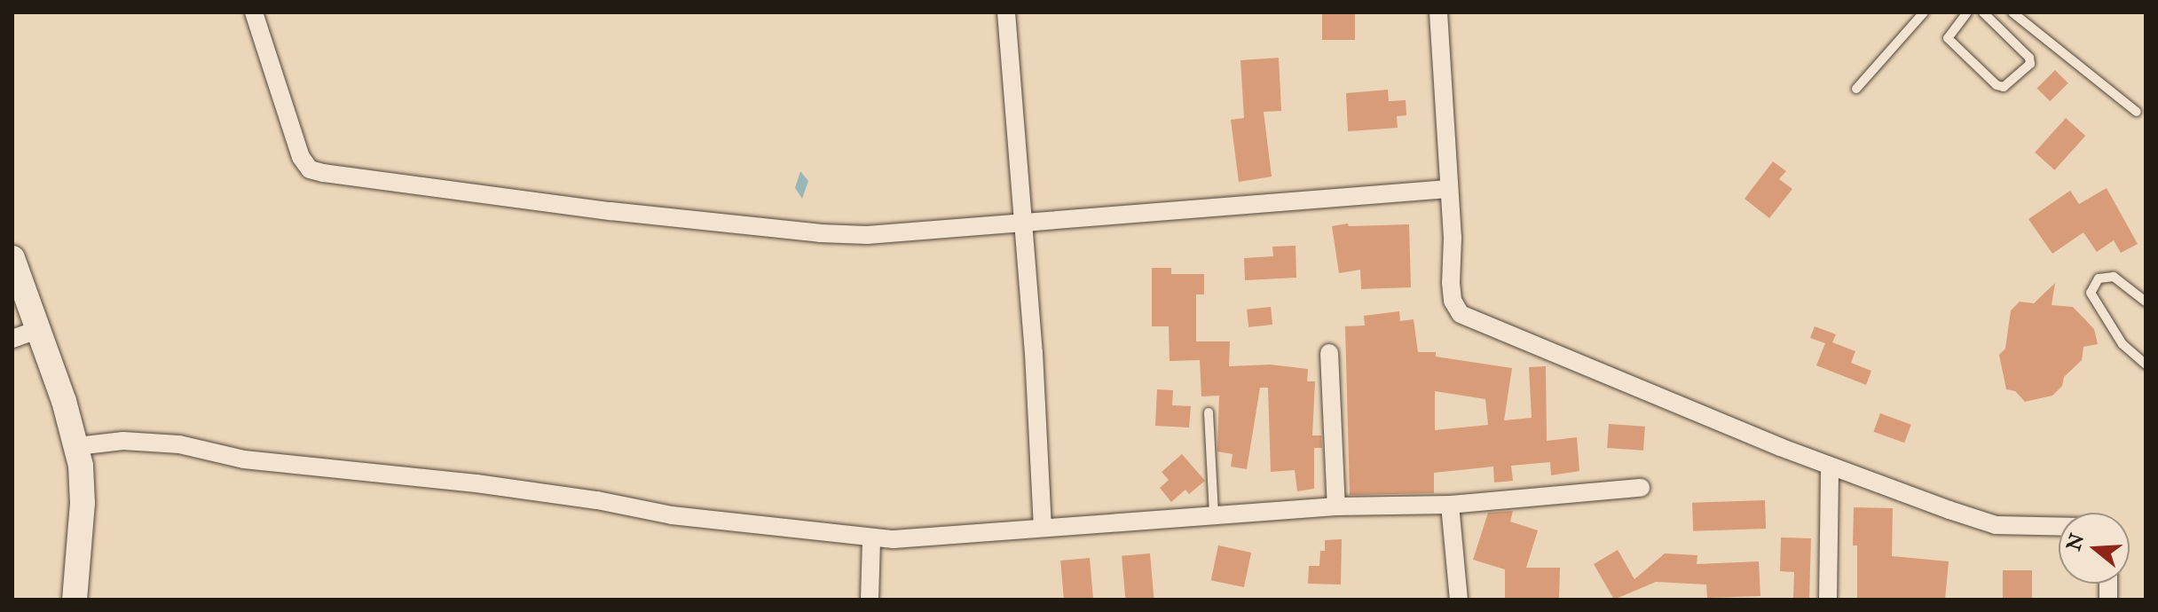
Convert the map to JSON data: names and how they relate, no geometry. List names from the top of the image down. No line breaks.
{"north":"left"}
